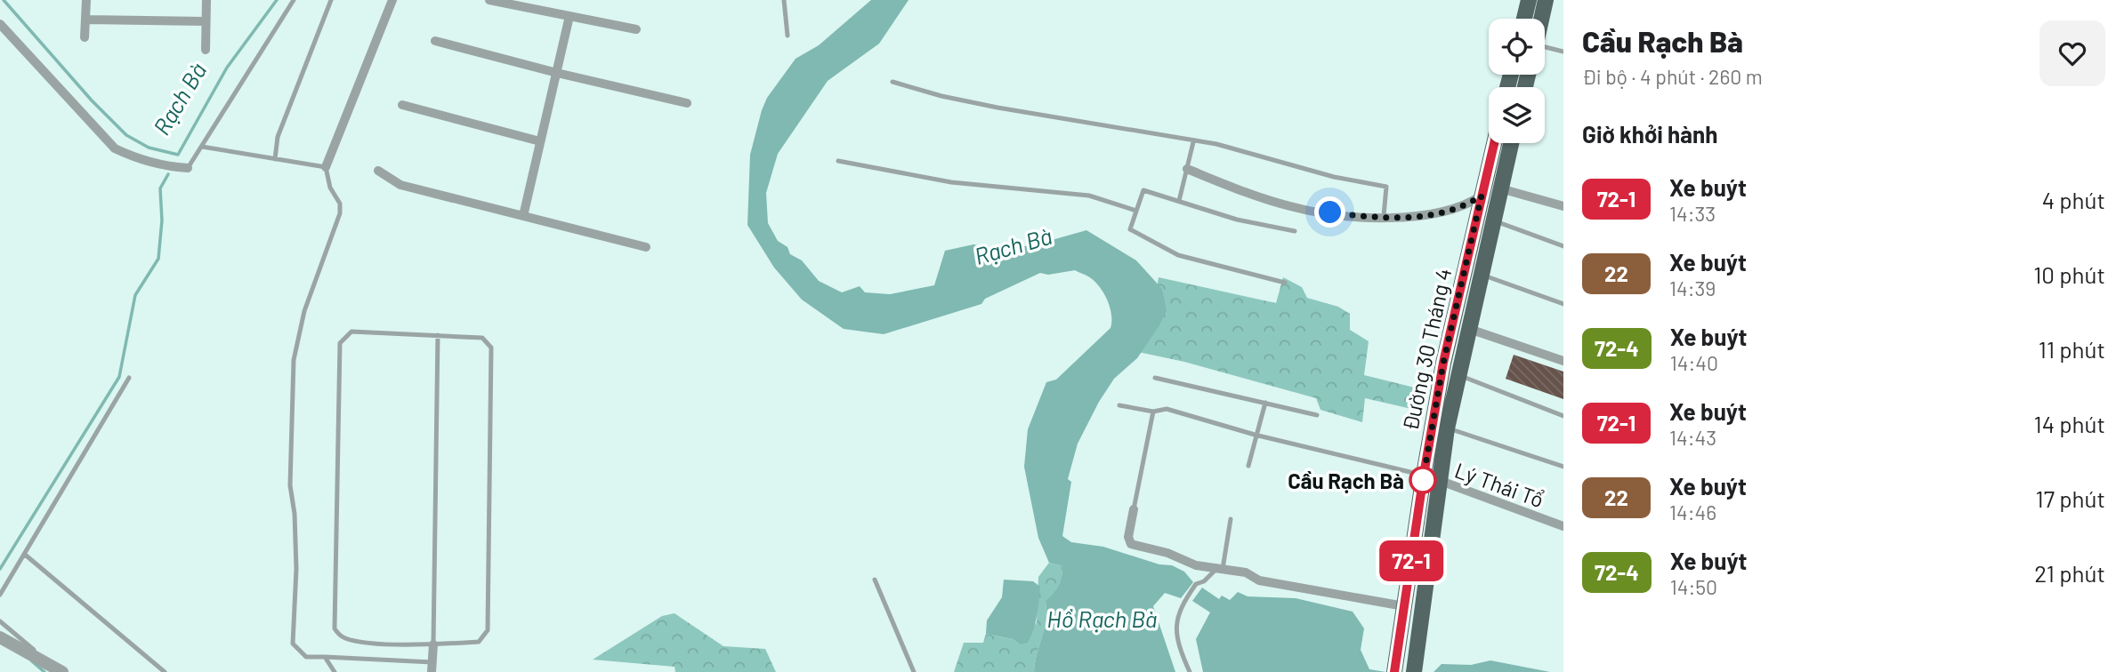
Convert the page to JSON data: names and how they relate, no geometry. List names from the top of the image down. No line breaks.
{"streets":{"main road":["Đường 30 Tháng 4"],"street":["Lý Thái Tổ"]},"crossings":[["Đường 30 Tháng 4","Lý Thái Tổ"]],"water":["Rạch Bà","Hồ Rạch Bà"],"places":["Cầu Rạch Bà"],"lines":["bus line 72-1"],"page":{"on_map":"72-1","heading":[["Cầu Rạch Bà","Đi bộ · 4 phút · 260 m"],"Giờ khởi hành"],"list":[{"mark":"72-1","name":"Xe buýt","note":"14:33","value":"4 phút"},{"mark":"22","name":"Xe buýt","note":"14:39","value":"10 phút"},{"mark":"72-4","name":"Xe buýt","note":"14:40","value":"11 phút"},{"mark":"72-1","name":"Xe buýt","note":"14:43","value":"14 phút"},{"mark":"22","name":"Xe buýt","note":"14:46","value":"17 phút"},{"mark":"72-4","name":"Xe buýt","note":"14:50","value":"21 phút"}]}}
